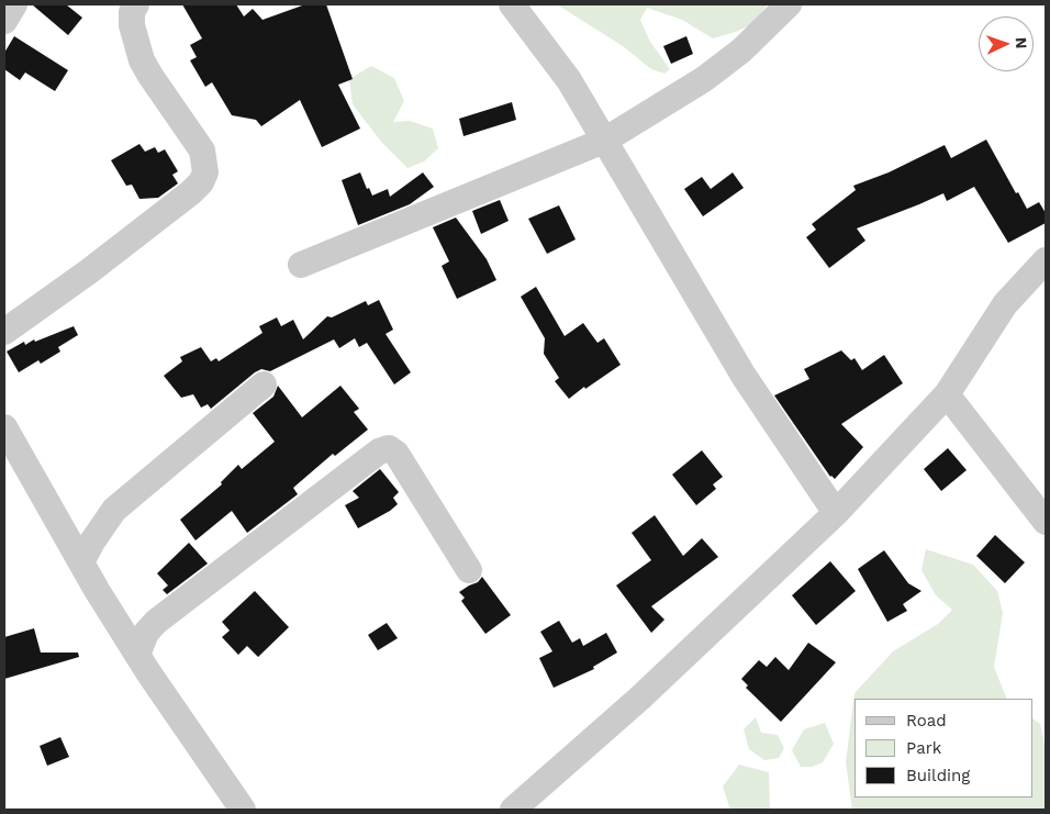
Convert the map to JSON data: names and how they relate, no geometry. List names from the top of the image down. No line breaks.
{"legend":["Road","Park","Building"],"north":"right"}
